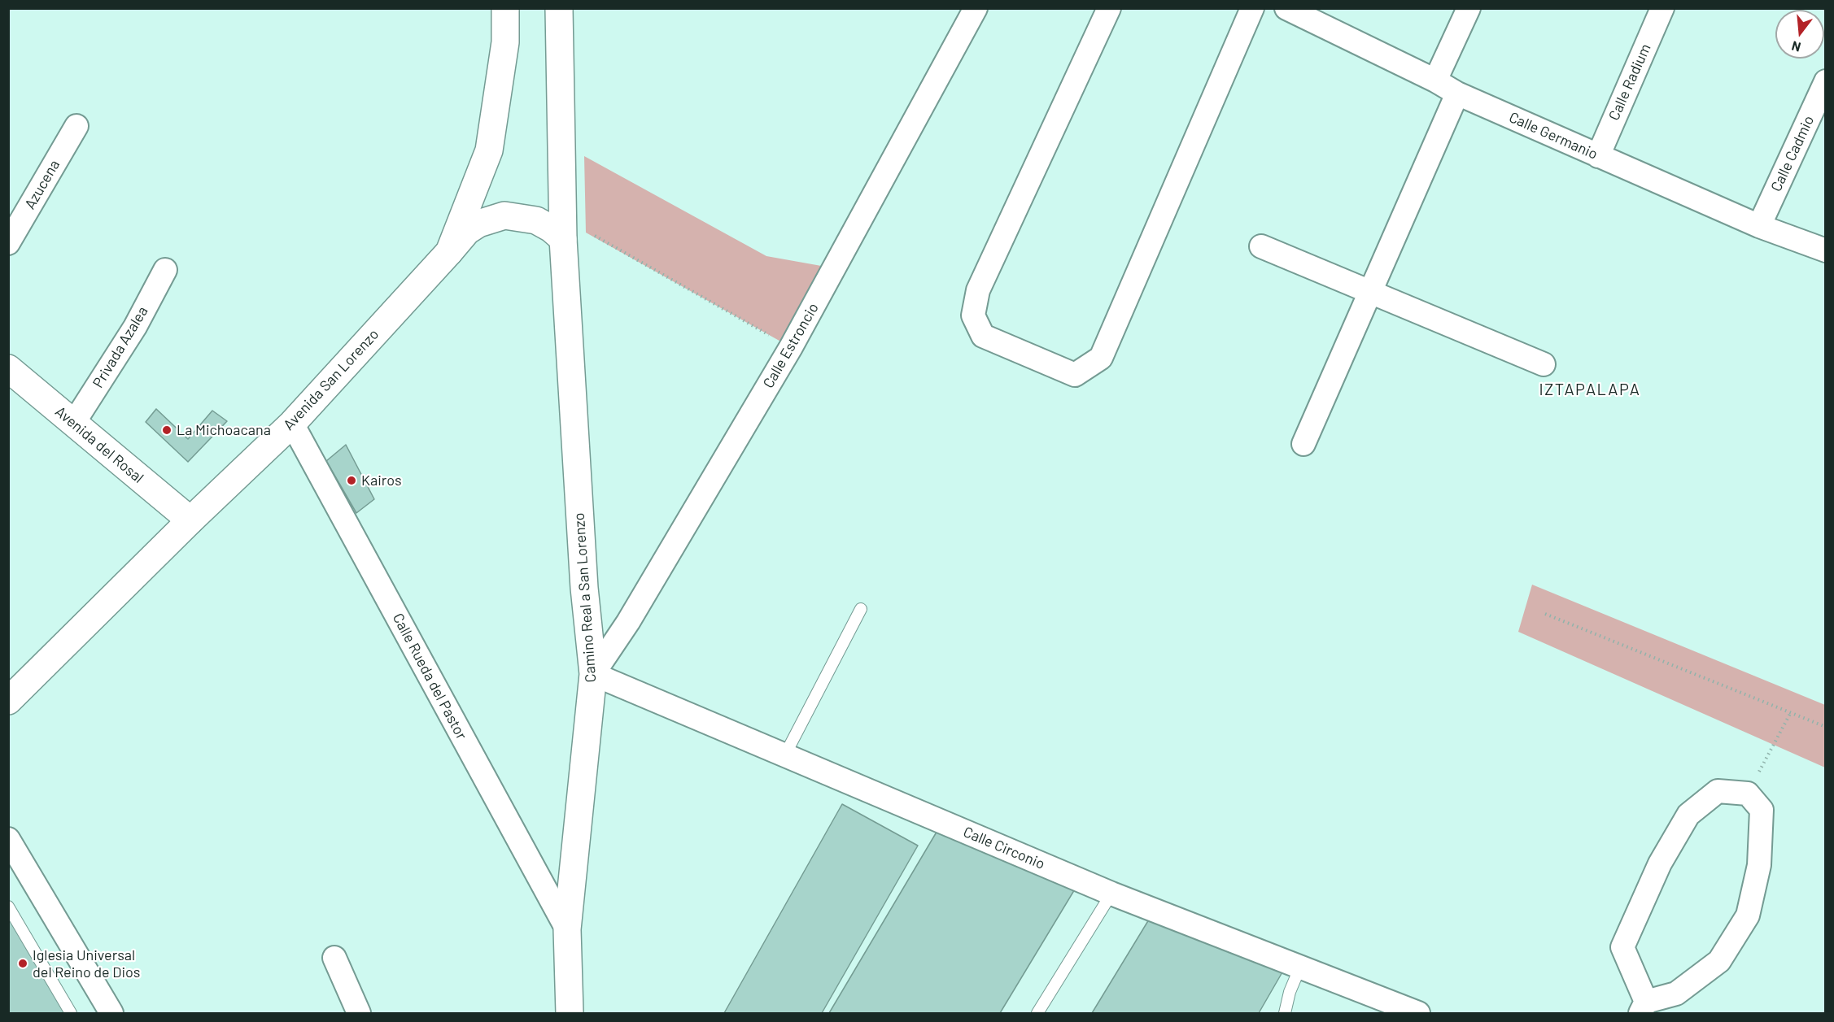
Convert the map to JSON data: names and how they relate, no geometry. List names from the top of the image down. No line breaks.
{"streets":{"main road":["Avenida San Lorenzo","Avenida del Rosal","Camino Real a San Lorenzo"],"street":["Calle Radium","Calle Germanio","Calle Cadmio","Azucena","Calle Estroncio","Privada Azalea","Calle Rueda del Pastor","Calle Circonio"]},"crossings":[["Calle Radium","Calle Germanio"],["Calle Germanio","Calle Cadmio"],["Calle Estroncio","Camino Real a San Lorenzo"],["Calle Estroncio","Calle Circonio"],["Privada Azalea","Avenida del Rosal"],["Avenida San Lorenzo","Avenida del Rosal"],["Avenida San Lorenzo","Calle Rueda del Pastor"],["Camino Real a San Lorenzo","Calle Rueda del Pastor"],["Camino Real a San Lorenzo","Calle Circonio"]],"districts":["IZTAPALAPA"],"places":["La Michoacana","Kairos","Iglesia Universal del Reino de Dios"],"north":"bottom"}
